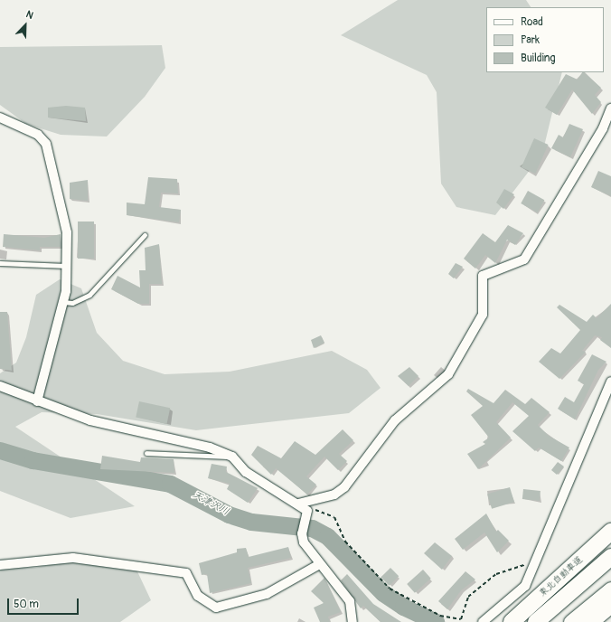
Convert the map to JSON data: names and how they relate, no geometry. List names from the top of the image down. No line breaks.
{"streets":{"highway":["東北自動車道"]},"water":["天津沢川"],"legend":["Road","Park","Building"],"scale_bar":"50 m","north":"top right"}
